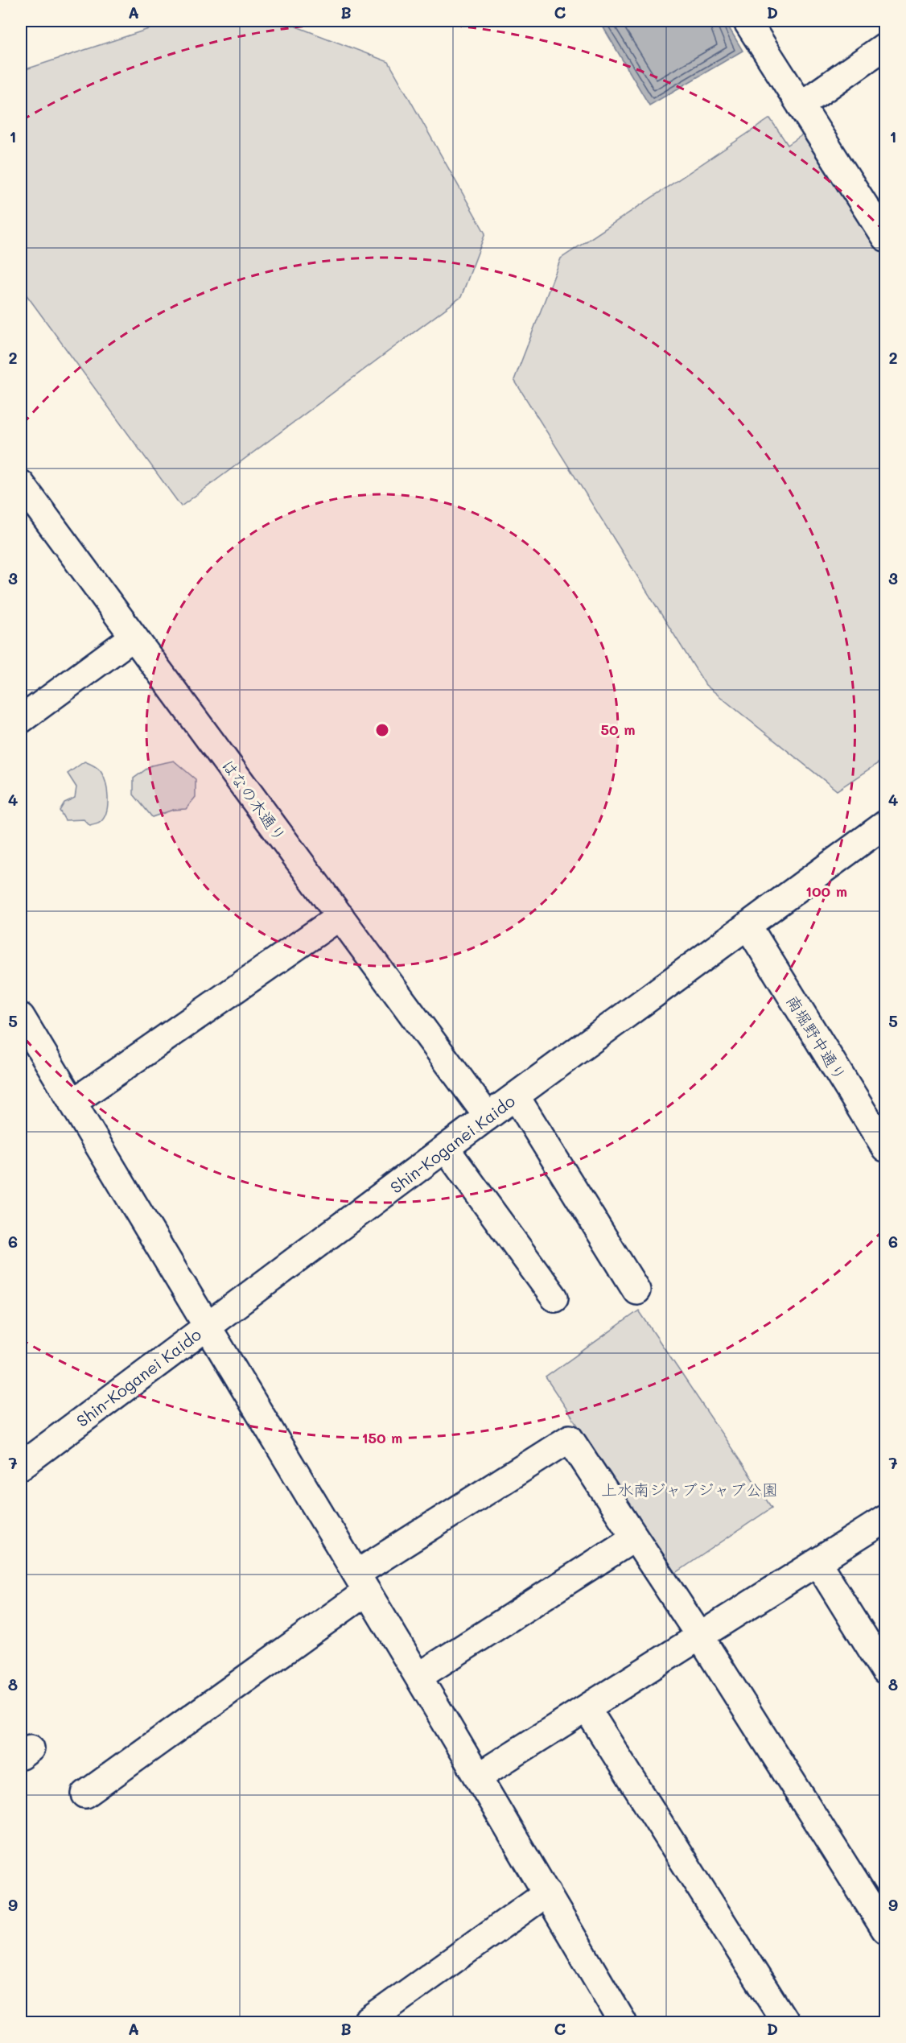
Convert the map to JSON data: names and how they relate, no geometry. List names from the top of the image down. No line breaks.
{"streets":{"street":["はなの木通り","南堀野中通り","Shin-Koganei Kaido"]},"crossings":[["はなの木通り","Shin-Koganei Kaido"],["南堀野中通り","Shin-Koganei Kaido"]],"parks":["上水南ジャブジャブ公園"],"grid":{"columns":["A","B","C","D"],"rows":["1","2","3","4","5","6","7","8","9"]},"rings":["50 m","100 m","150 m"]}
